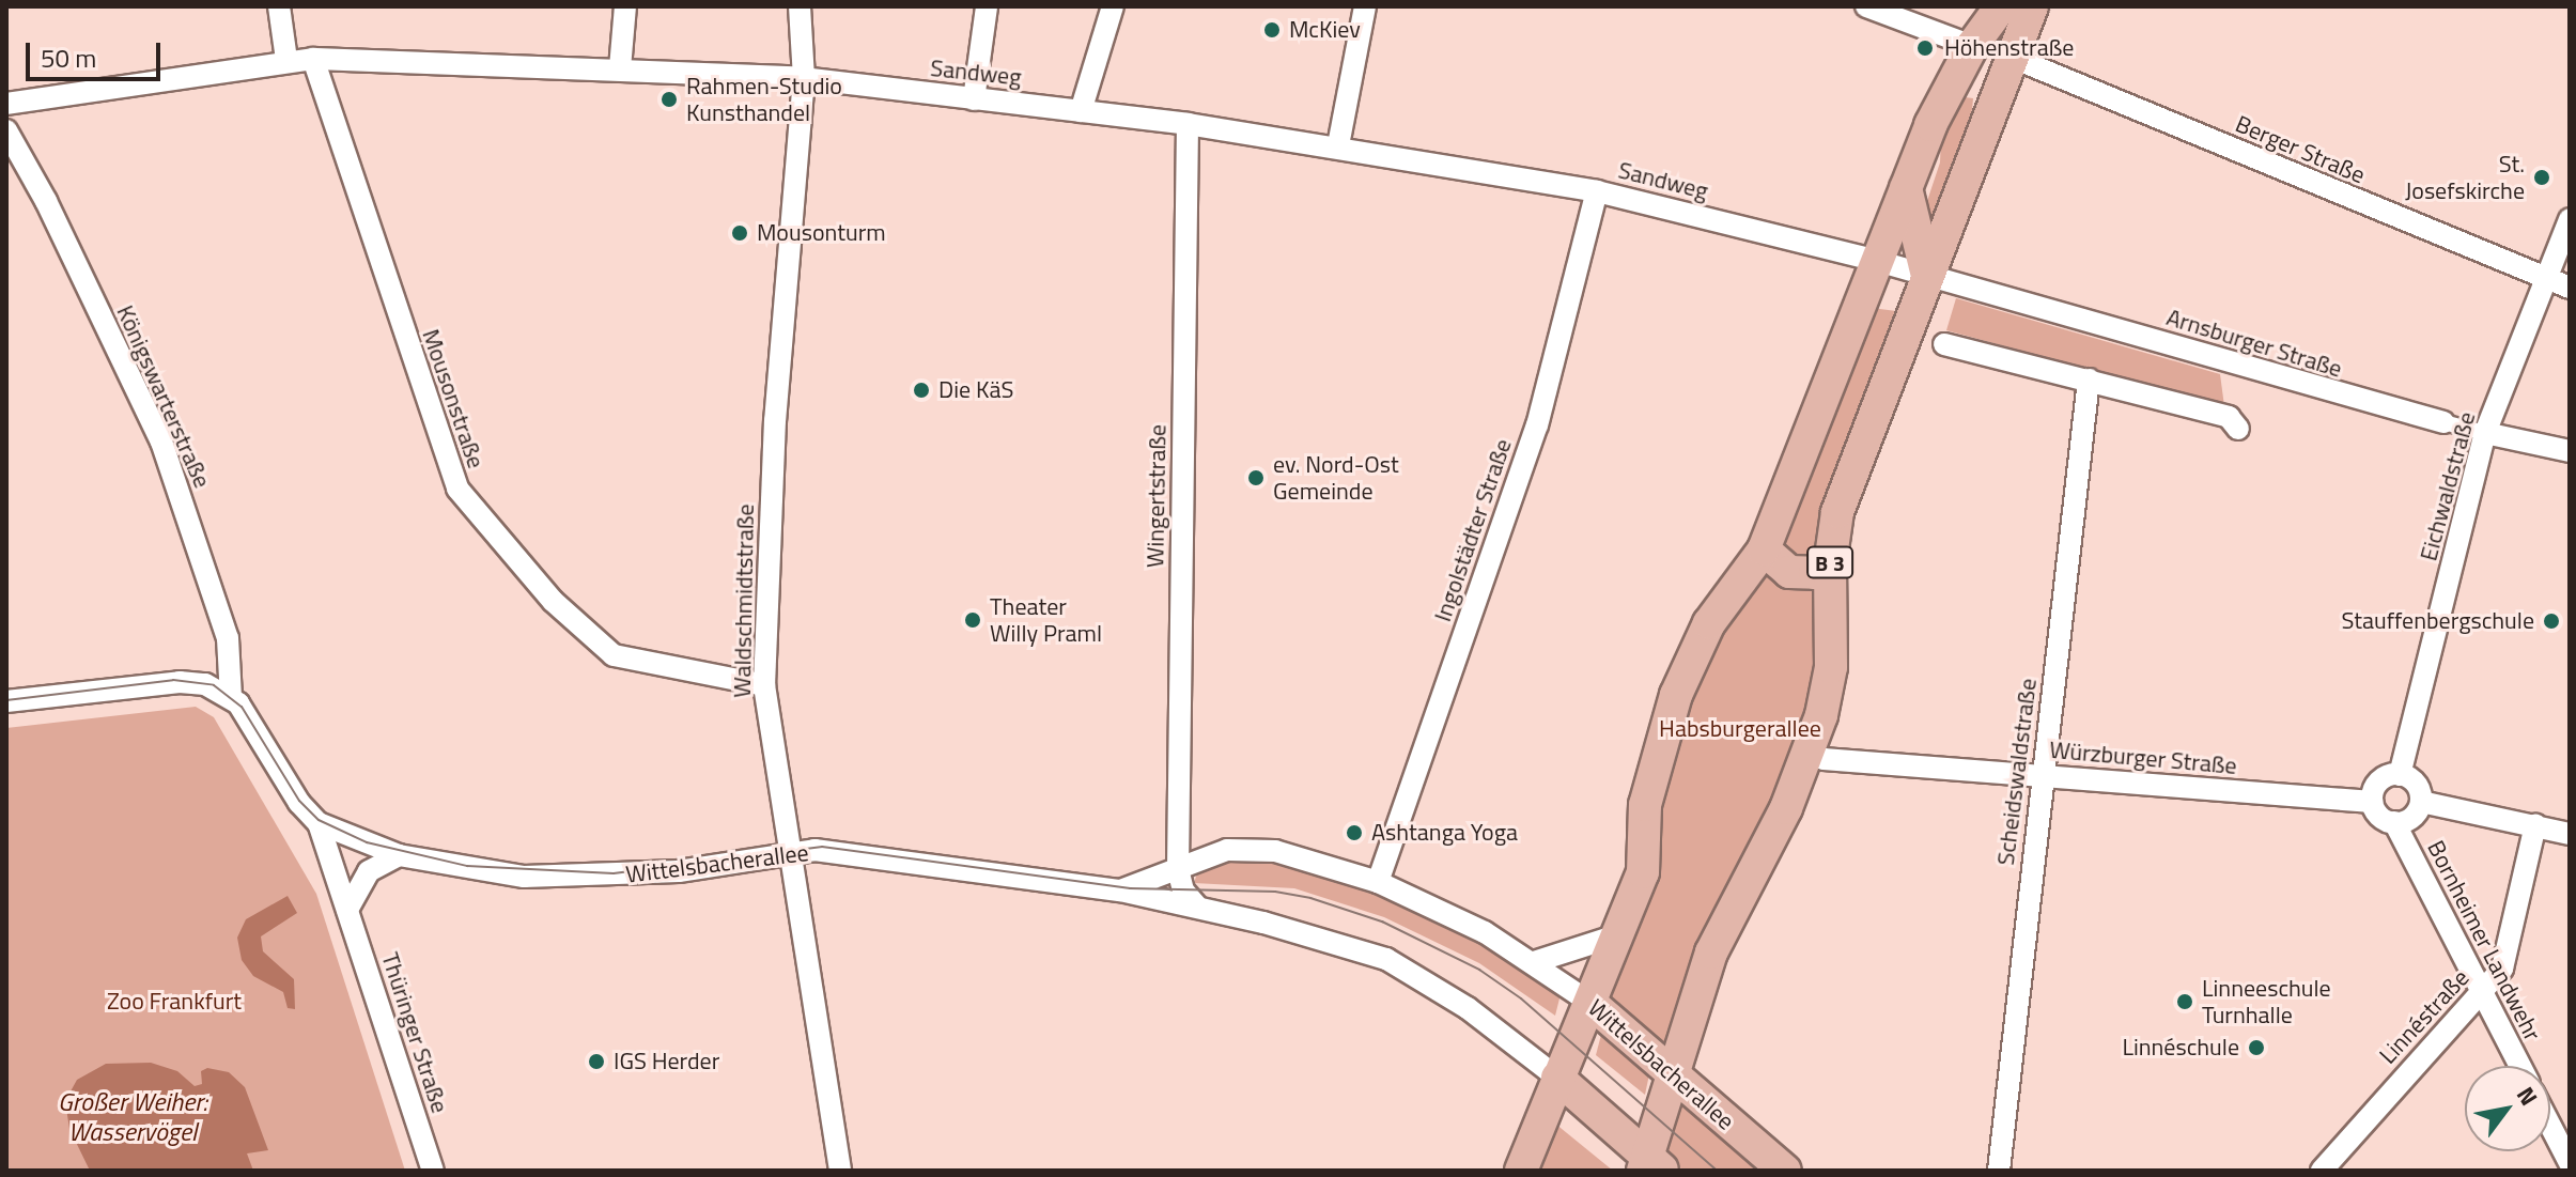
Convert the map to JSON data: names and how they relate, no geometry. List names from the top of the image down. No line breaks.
{"streets":{"main road":["B 3","Wittelsbacherallee"],"street":["Sandweg","Berger Straße","Arnsburger Straße","Königswarterstraße","Mousonstraße","Eichwaldstraße","Wingertstraße","Ingolstädter Straße","Waldschmidtstraße","Würzburger Straße","Scheidswaldstraße","Bornheimer Landwehr","Linnéstraße","Thüringer Straße"]},"crossings":[["Sandweg","Mousonstraße"],["Sandweg","Wingertstraße"],["Sandweg","Ingolstädter Straße"],["Sandweg","Waldschmidtstraße"],["Berger Straße","Eichwaldstraße"],["Berger Straße","B 3"],["Arnsburger Straße","Eichwaldstraße"],["Arnsburger Straße","B 3"],["Königswarterstraße","Thüringer Straße"],["Mousonstraße","Waldschmidtstraße"],["Eichwaldstraße","Würzburger Straße"],["Eichwaldstraße","Bornheimer Landwehr"],["Wingertstraße","Wittelsbacherallee"],["Ingolstädter Straße","Wittelsbacherallee"],["B 3","Würzburger Straße"],["B 3","Wittelsbacherallee"],["Waldschmidtstraße","Wittelsbacherallee"],["Würzburger Straße","Scheidswaldstraße"],["Würzburger Straße","Bornheimer Landwehr"],["Wittelsbacherallee","Thüringer Straße"],["Bornheimer Landwehr","Linnéstraße"]],"water":["Großer Weiher: Wasservögel"],"parks":["Habsburgerallee","Zoo Frankfurt"],"places":["McKiev","Höhenstraße","Rahmen-Studio Kunsthandel","St. Josefskirche","Mousonturm","Die KäS","ev. Nord-Ost Gemeinde","Theater Willy Praml","Stauffenbergschule","Ashtanga Yoga","Linneeschule Turnhalle","Linnéschule","IGS Herder"],"scale_bar":"50 m","north":"top right"}
